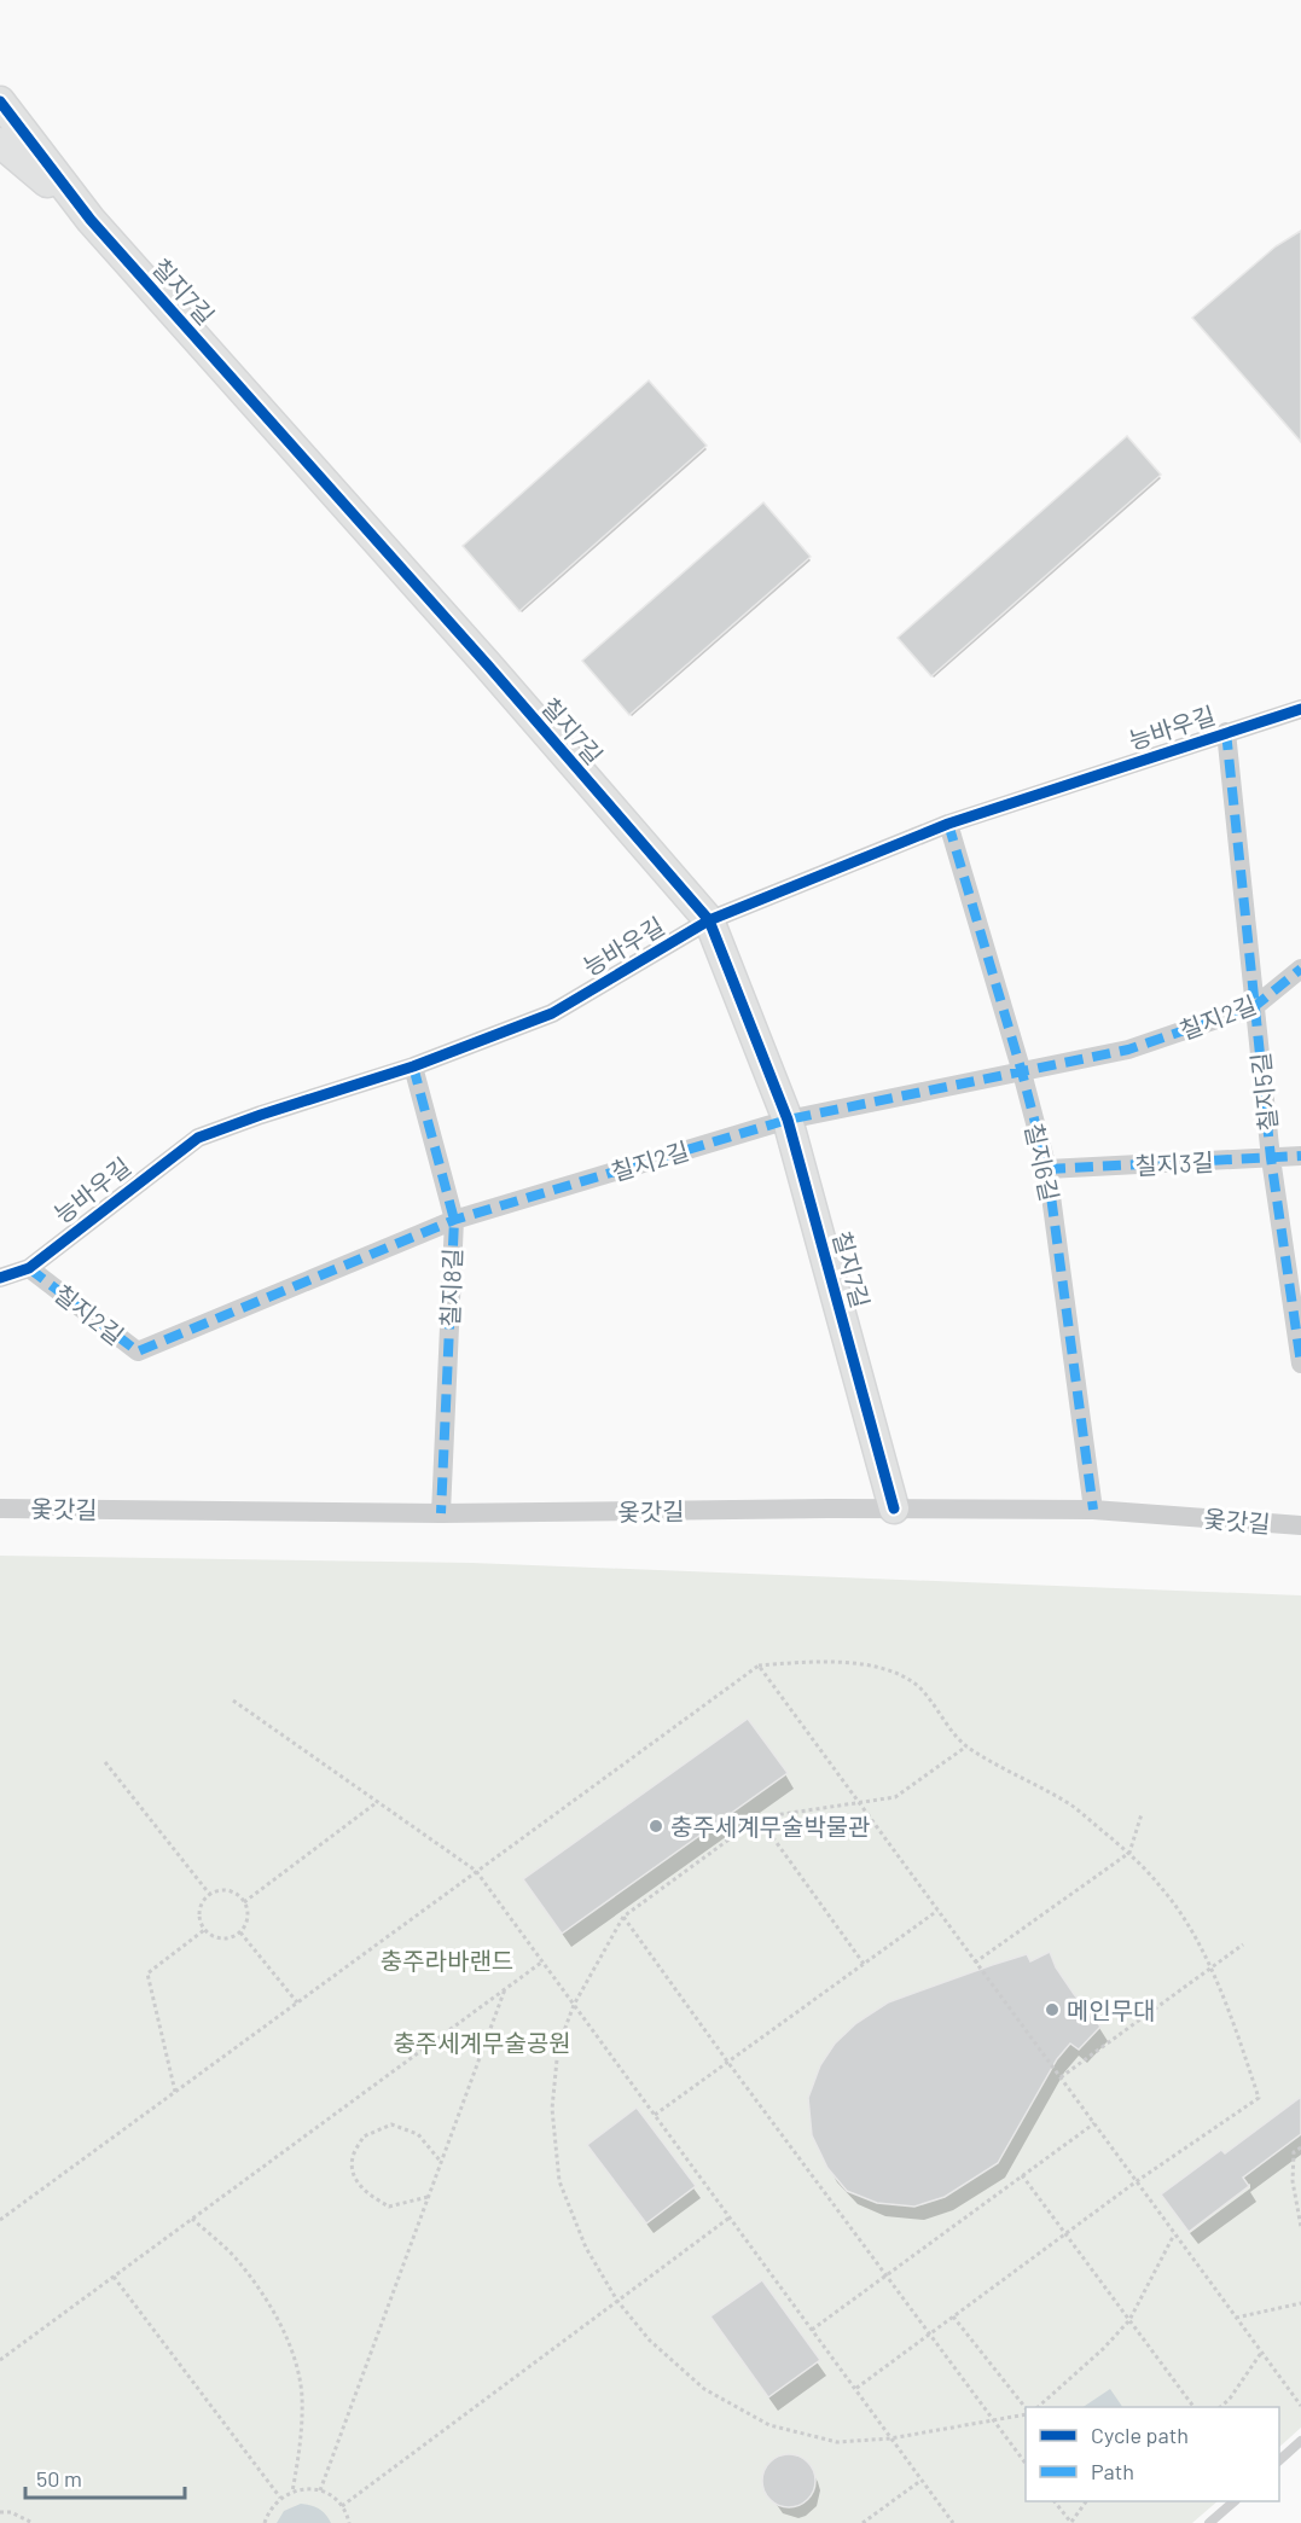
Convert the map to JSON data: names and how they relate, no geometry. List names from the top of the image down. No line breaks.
{"streets":{"street":["칠지7길","능바우길","칠지2길","칠지5길","칠지6길","칠지3길","칠지8길","옻갓길"]},"crossings":[["칠지7길","능바우길"],["칠지7길","칠지2길"],["칠지7길","옻갓길"],["능바우길","칠지2길"],["능바우길","칠지5길"],["능바우길","칠지6길"],["능바우길","칠지8길"],["칠지2길","칠지5길"],["칠지2길","칠지6길"],["칠지2길","칠지8길"],["칠지5길","칠지3길"],["칠지6길","칠지3길"],["칠지6길","옻갓길"],["칠지8길","옻갓길"]],"parks":["충주라바랜드","충주세계무술공원"],"places":["충주세계무술박물관","메인무대"],"legend":["Cycle path","Path"],"scale_bar":"50 m"}
